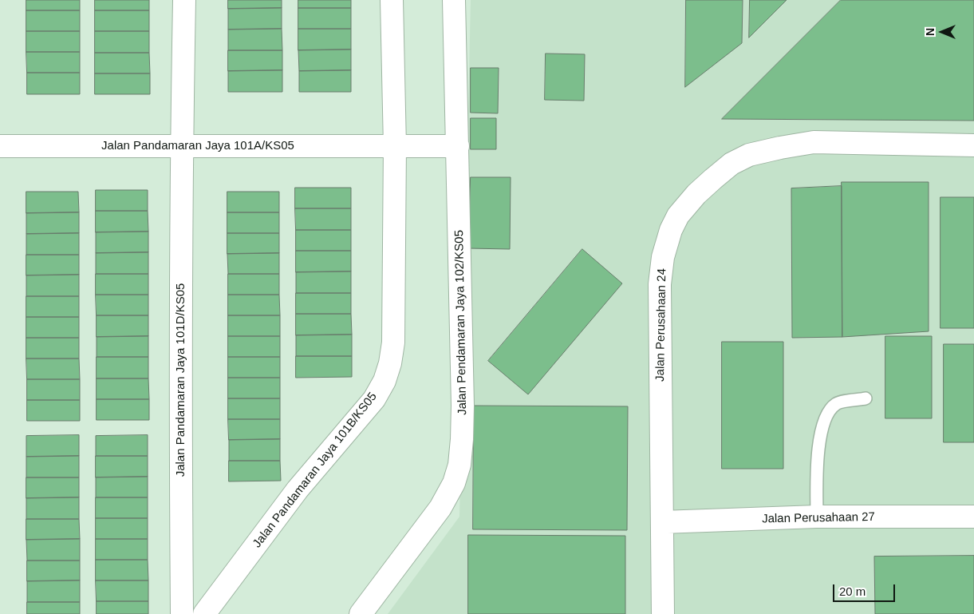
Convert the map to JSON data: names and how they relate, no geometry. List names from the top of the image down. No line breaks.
{"streets":{"street":["Jalan Pandamaran Jaya 101A/KS05","Jalan Pendamaran Jaya 102/KS05","Jalan Perusahaan 24","Jalan Pandamaran Jaya 101D/KS05","Jalan Pandamaran Jaya 101B/KS05","Jalan Perusahaan 27"]},"crossings":[["Jalan Pandamaran Jaya 101A/KS05","Jalan Pendamaran Jaya 102/KS05"],["Jalan Pandamaran Jaya 101A/KS05","Jalan Pandamaran Jaya 101D/KS05"],["Jalan Pandamaran Jaya 101A/KS05","Jalan Pandamaran Jaya 101B/KS05"],["Jalan Perusahaan 24","Jalan Perusahaan 27"]],"scale_bar":"20 m","north":"left"}
